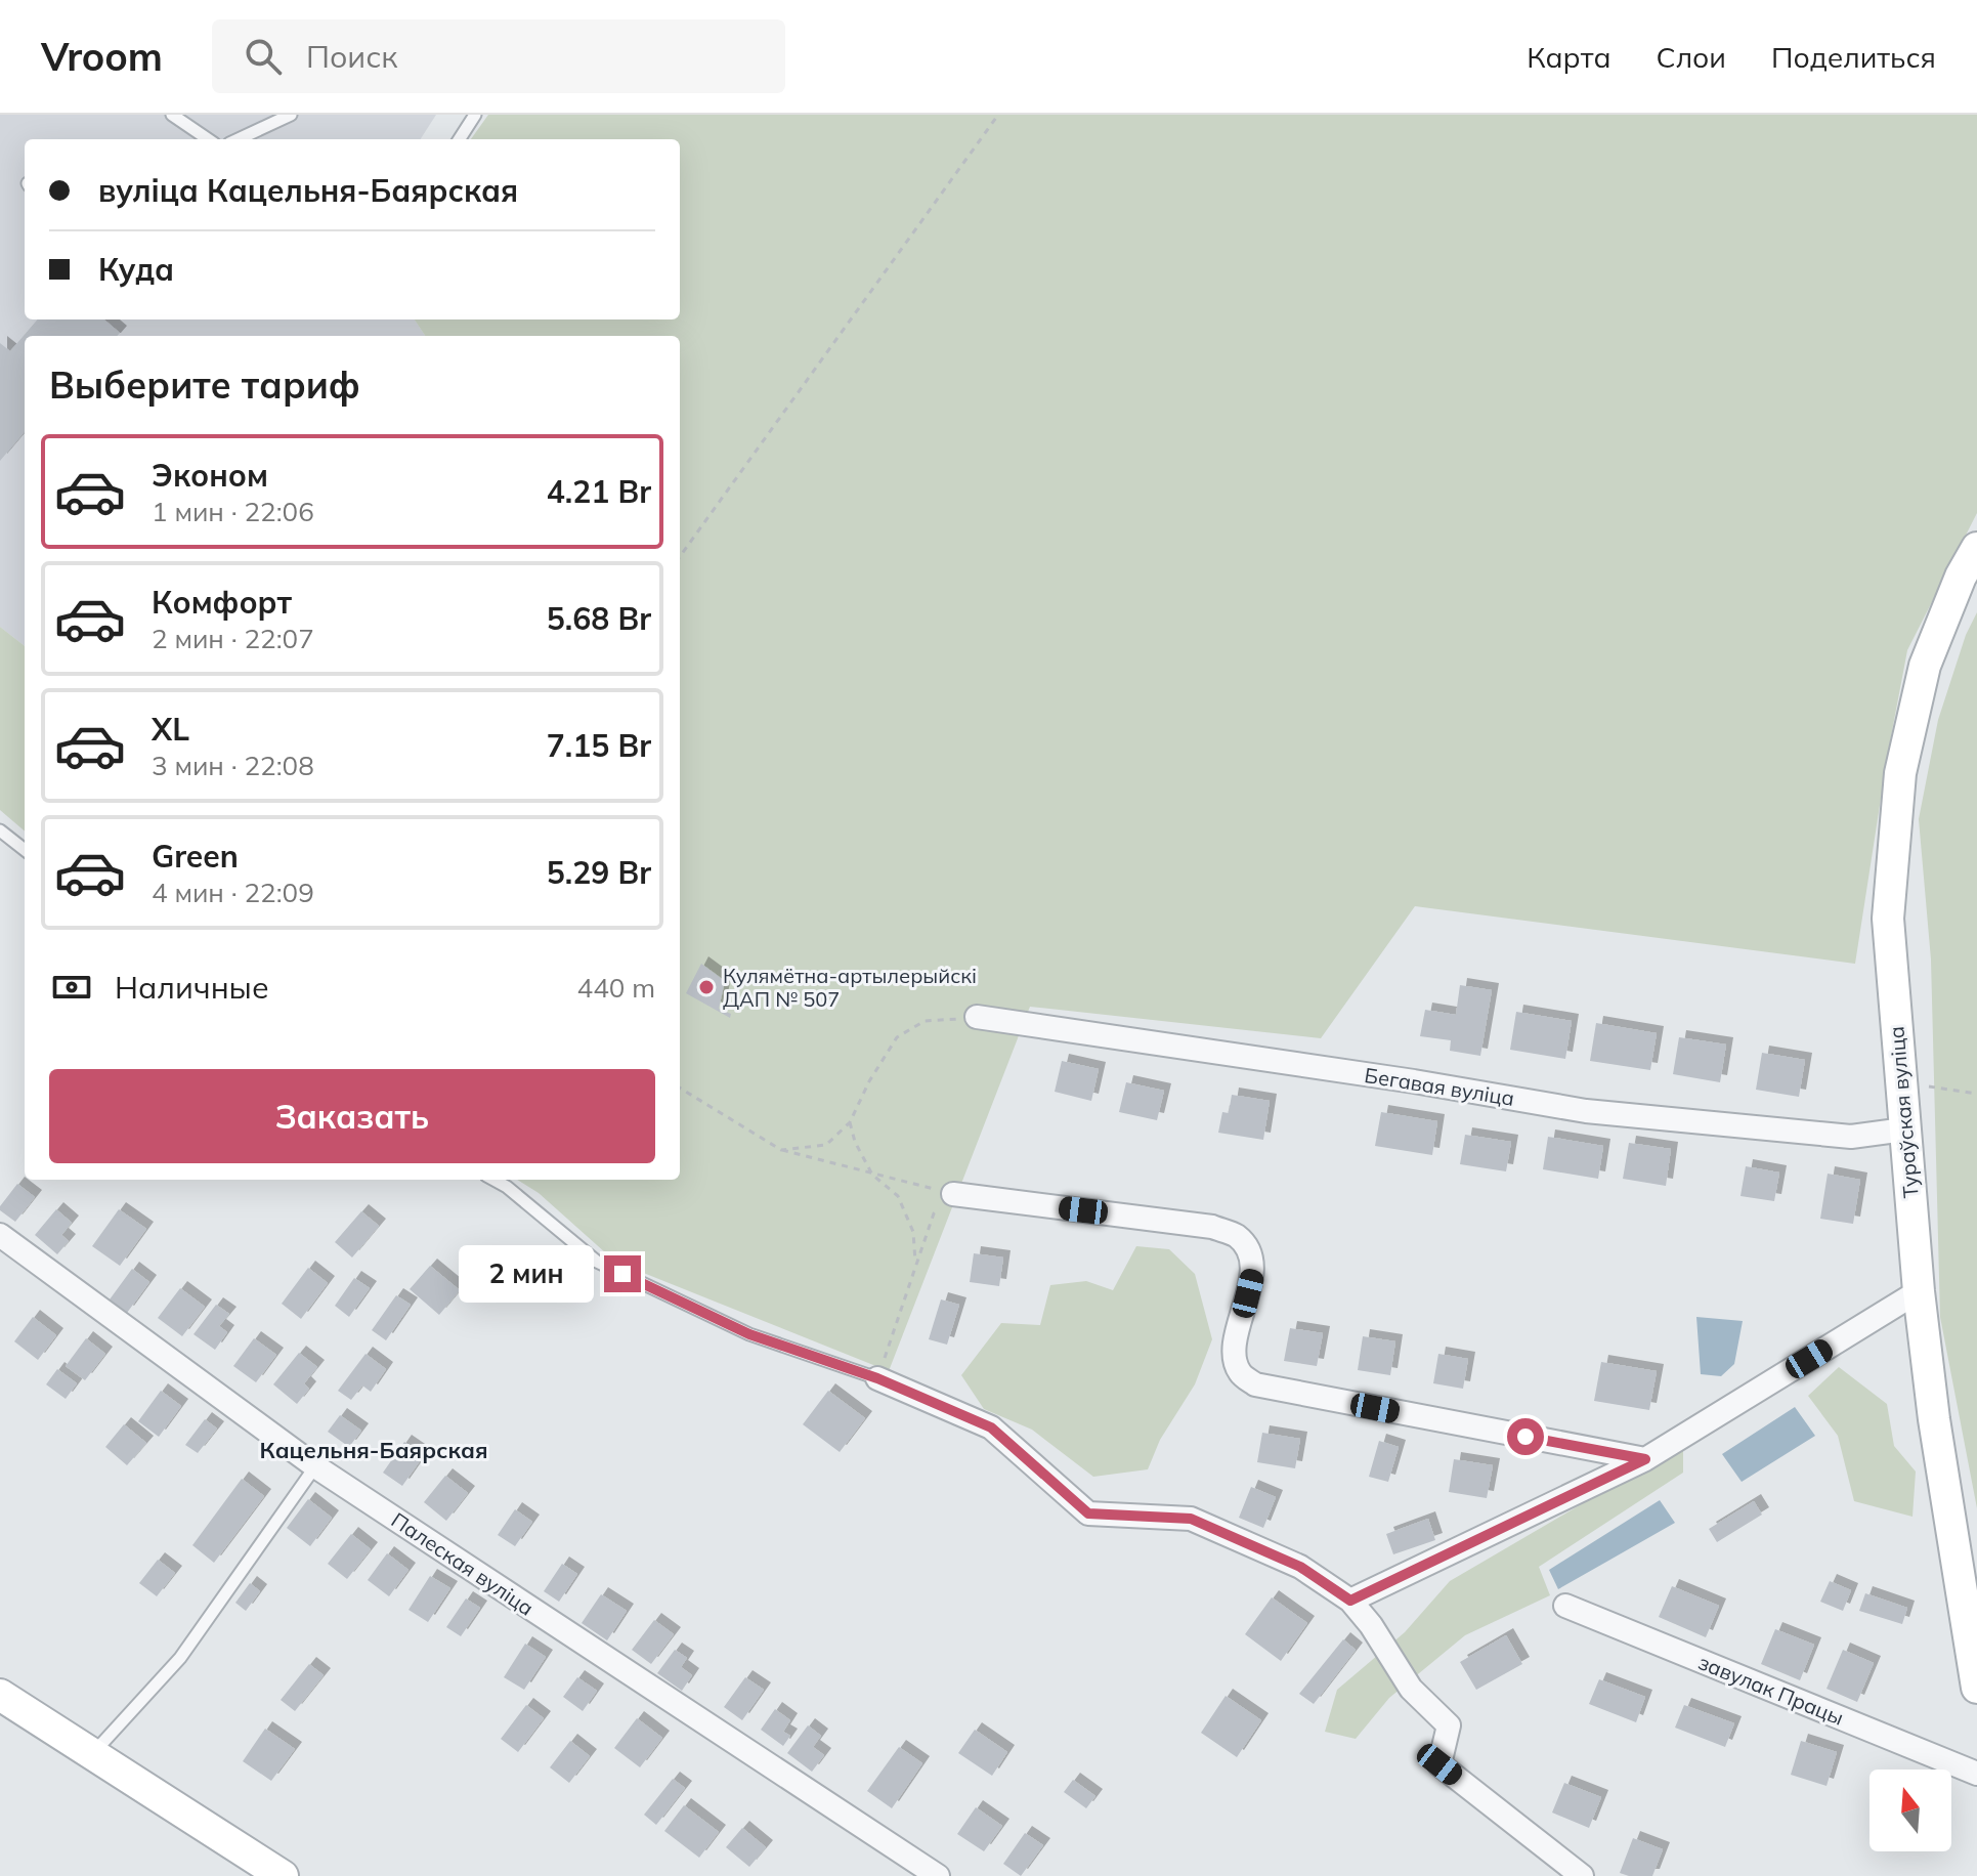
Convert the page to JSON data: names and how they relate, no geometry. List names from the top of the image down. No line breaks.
{"streets":{"street":["Бегавая вуліца","Тураўская вуліца","Палеская вуліца","завулак Працы"]},"crossings":[["Бегавая вуліца","Тураўская вуліца"]],"districts":["Кацельня-Баярская"],"places":["Кулямётна-артылерыйскі ДАП № 507"],"north":"top","page":{"header":"Vroom","search":"Поиск","nav":["Карта","Слои","Поделиться"],"banner":["вуліца Кацельня-Баярская","Куда"],"heading":"Выберите тариф","list":[{"name":"Эконом","note":"1 мин · 22:06","value":"4.21 Br"},{"name":"Комфорт","note":"2 мин · 22:07","value":"5.68 Br"},{"name":"XL","note":"3 мин · 22:08","value":"7.15 Br"},{"name":"Green","note":"4 мин · 22:09","value":"5.29 Br"}],"pay":["Наличные","440 m"],"buttons":"Заказать","bubble":"2 мин"}}
